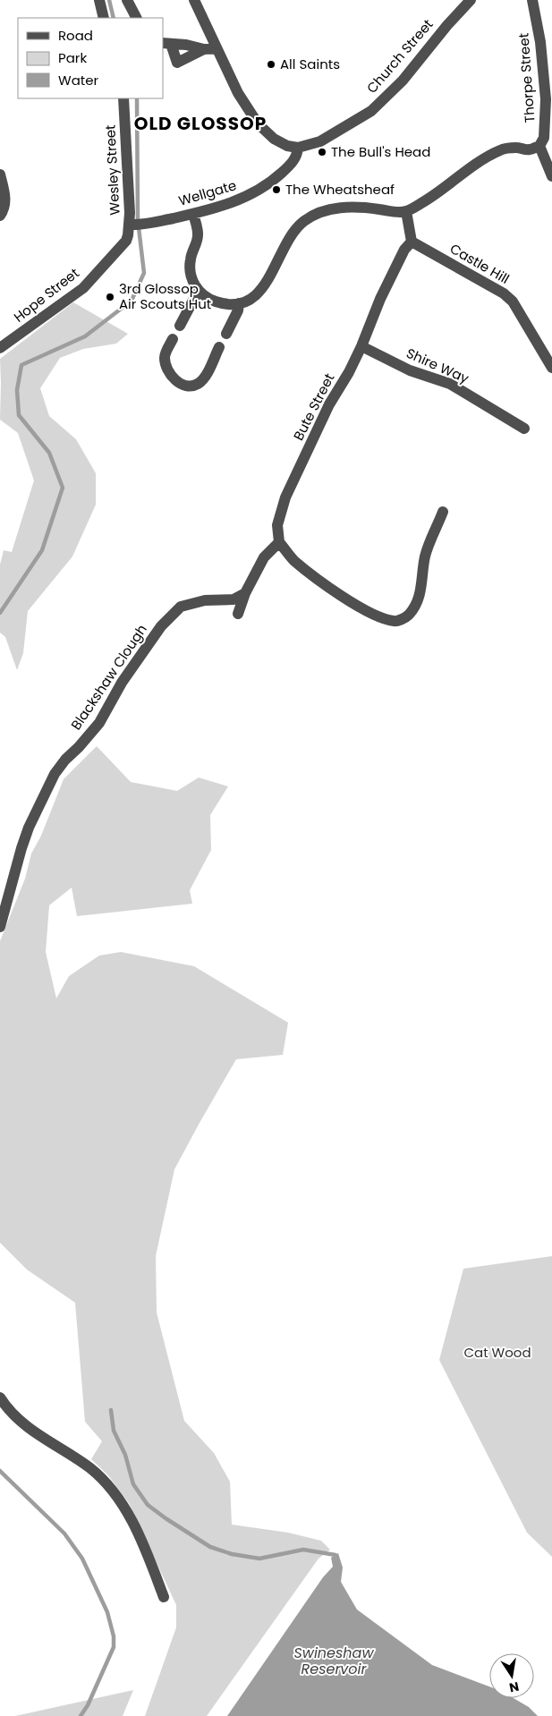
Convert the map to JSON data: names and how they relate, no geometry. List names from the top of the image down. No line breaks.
{"streets":{"street":["Church Street","Thorpe Street","Wesley Street","Wellgate","Castle Hill","Hope Street","Shire Way","Bute Street","Blackshaw Clough"]},"crossings":[["Church Street","Wellgate"],["Wesley Street","Wellgate"],["Wesley Street","Hope Street"],["Castle Hill","Bute Street"],["Shire Way","Bute Street"]],"districts":["OLD GLOSSOP"],"water":["Swineshaw Reservoir"],"parks":["Cat Wood"],"places":["All Saints","The Bull's Head","The Wheatsheaf","3rd Glossop Air Scouts Hut"],"legend":["Road","Park","Water"],"north":"bottom"}
